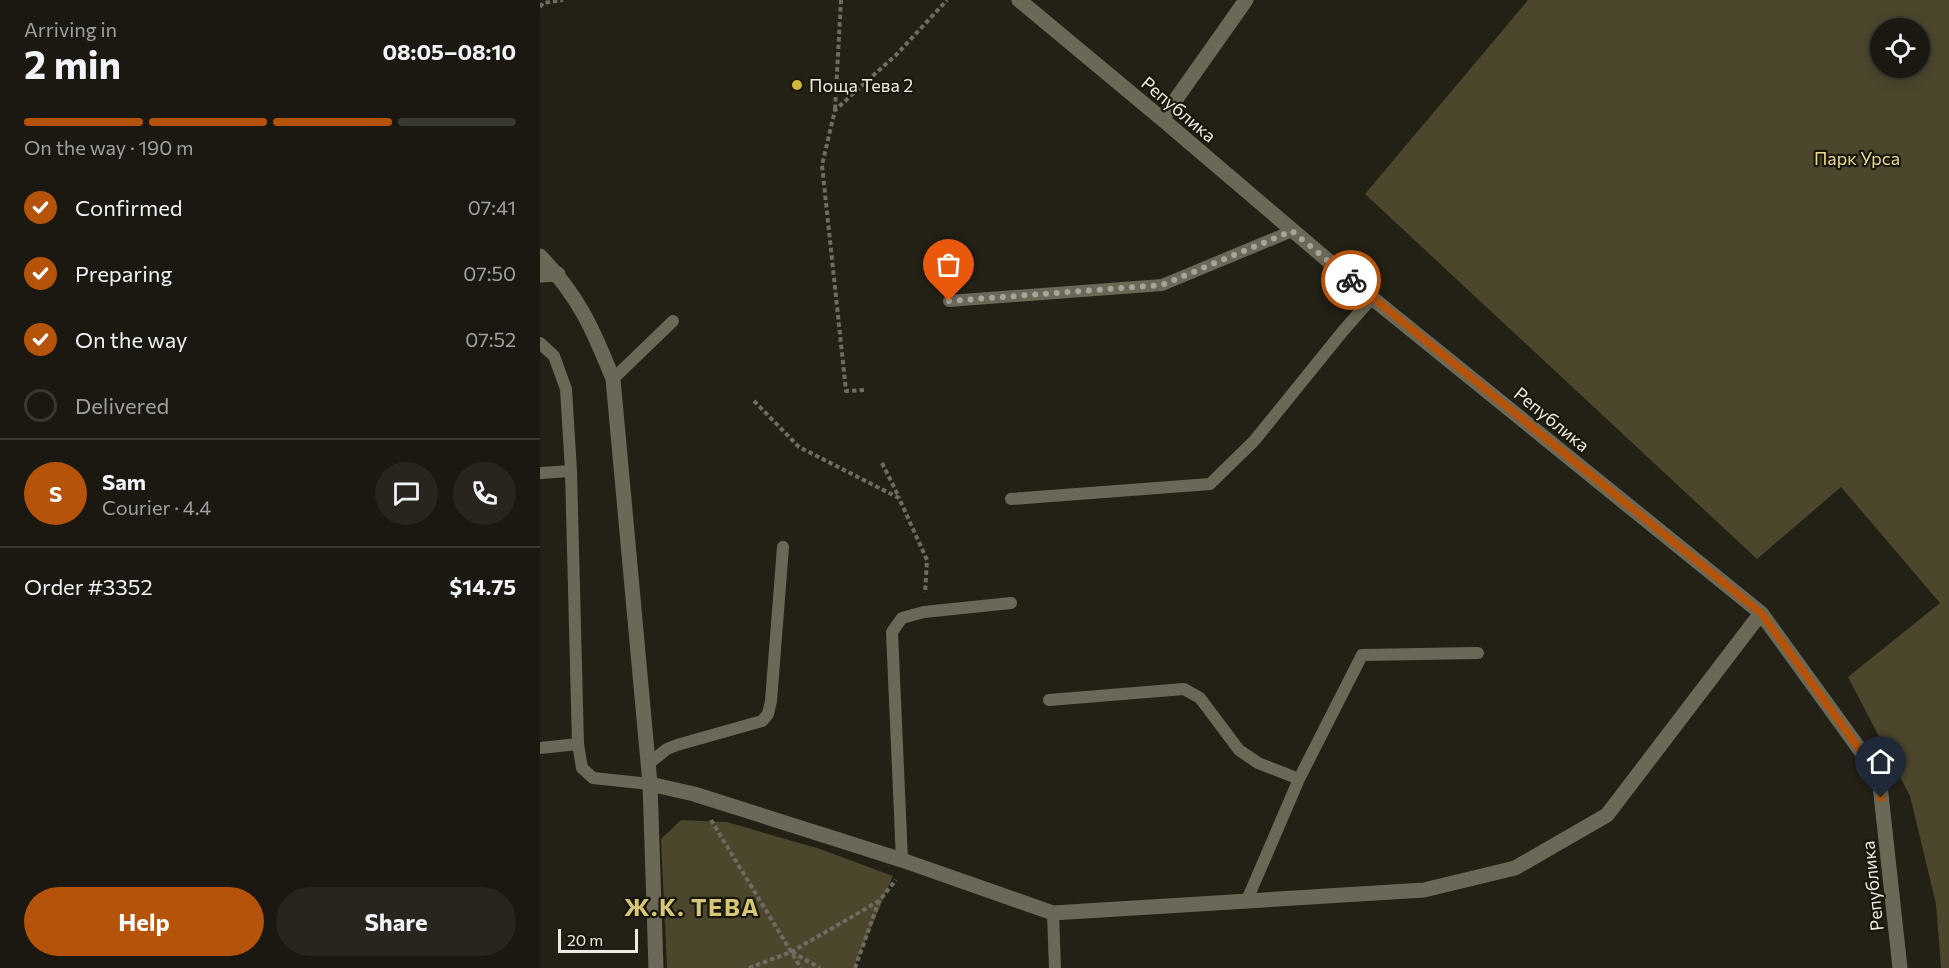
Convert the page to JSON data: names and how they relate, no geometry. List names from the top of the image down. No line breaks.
{"streets":{"street":["Република"]},"districts":["Ж.К. ТЕВА"],"parks":["Парк Урса"],"places":["Поща Тева 2"],"scale_bar":"20 m","page":{"heading":["2 min","Arriving in","08:05–08:10"],"panel":["Sam","Courier · 4.4","Order #3352","$14.75"],"bar":"On the way · 190 m","list":[["Confirmed","07:41"],["Preparing","07:50"],["On the way","07:52"],"Delivered"],"round":"S","buttons":["Help","Share"],"scale":"20 m"}}
